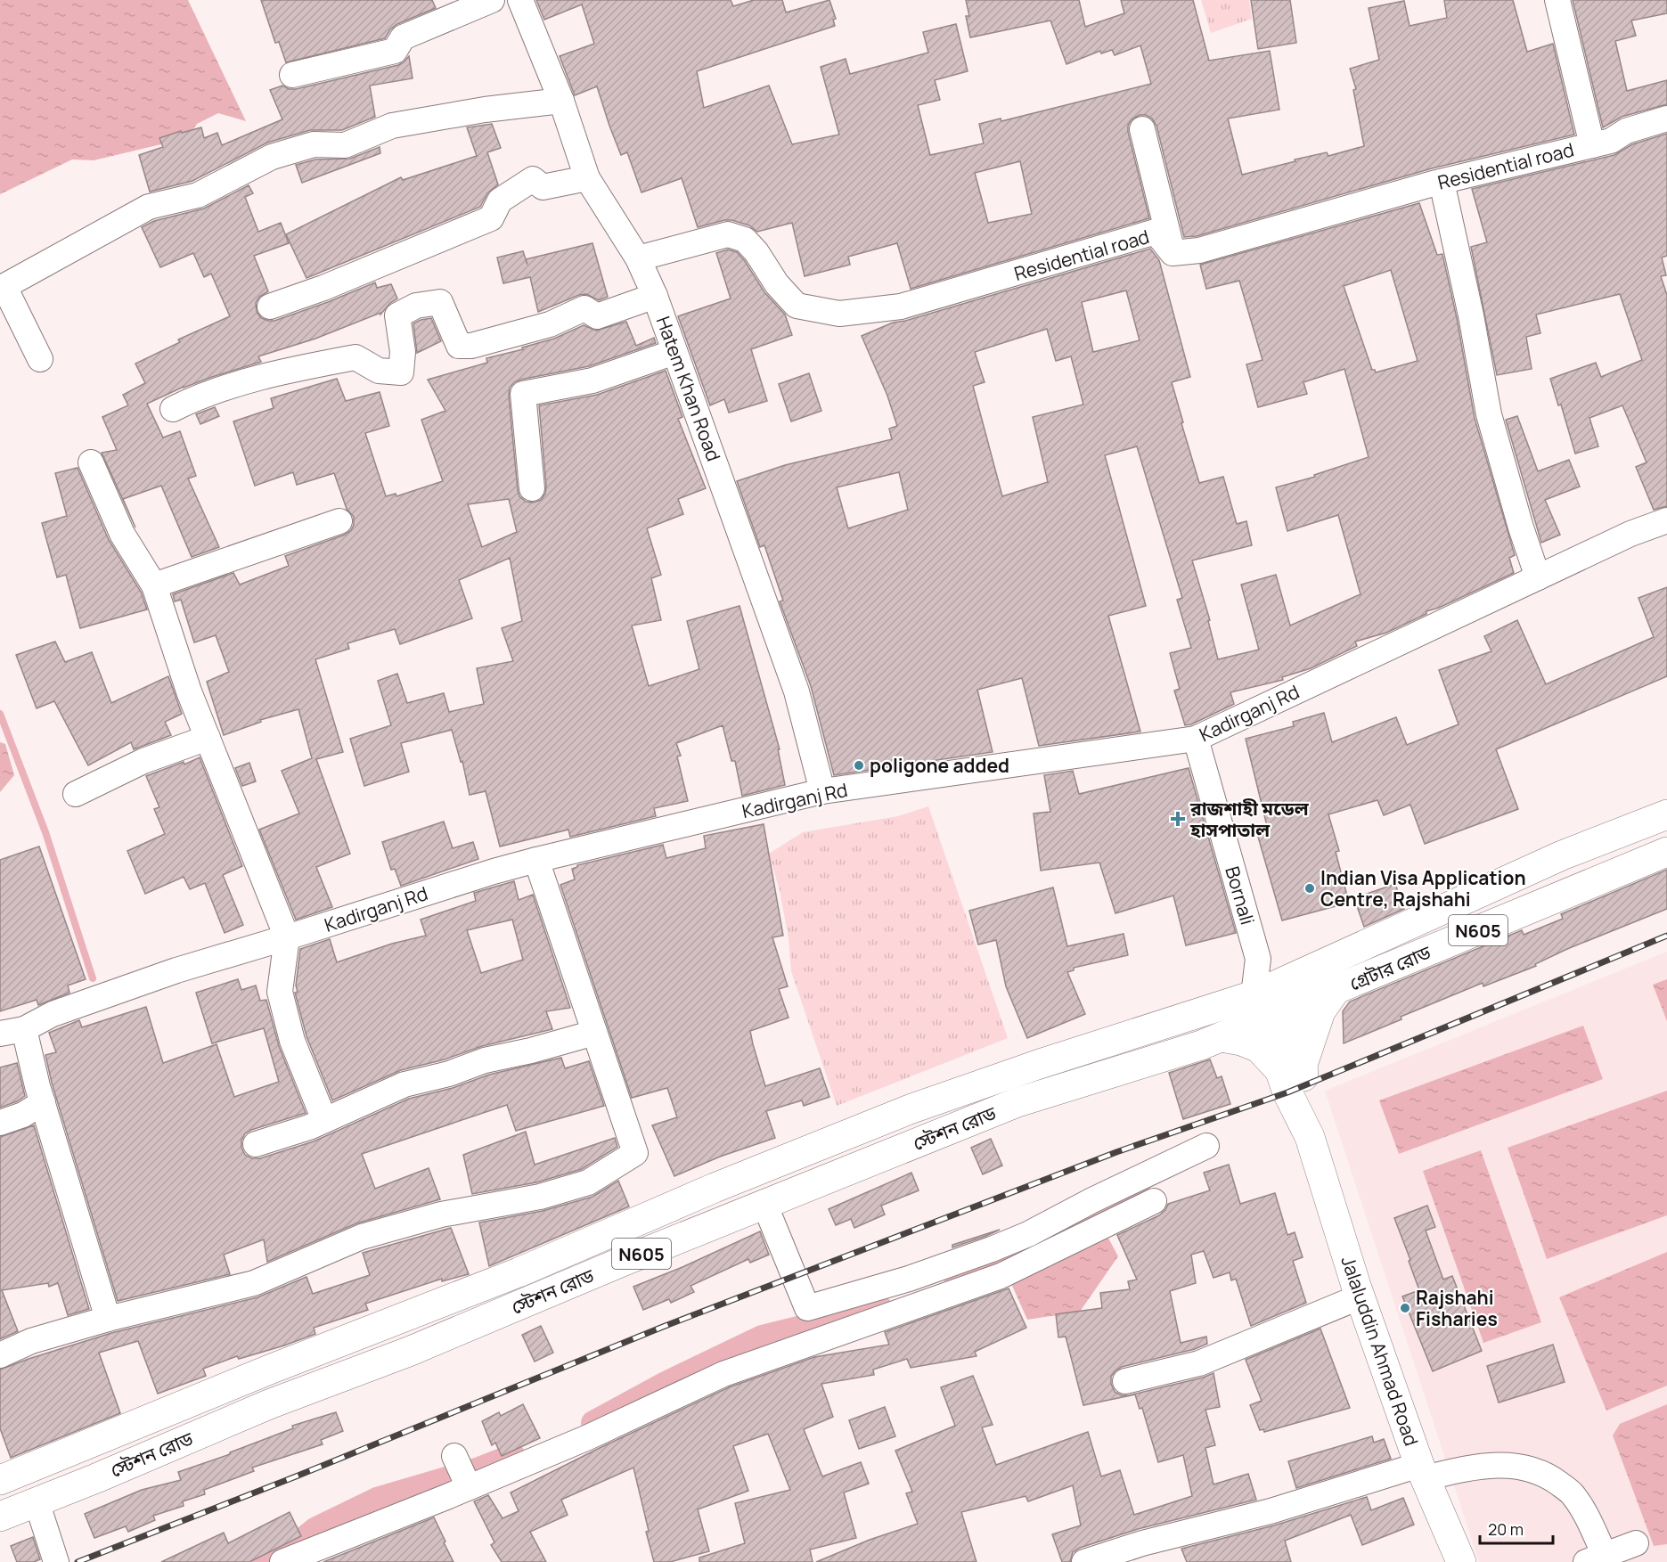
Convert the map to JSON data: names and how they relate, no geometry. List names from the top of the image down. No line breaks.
{"streets":{"main road":["N605","গ্রেটার রোড","স্টেশন রোড","Jalaluddin Ahmad Road"],"street":["Residential road","Hatem Khan Road","Kadirganj Rd","Bornali"]},"crossings":[["Residential road","Hatem Khan Road"],["Hatem Khan Road","Kadirganj Rd"],["Kadirganj Rd","Bornali"],["Bornali","স্টেশন রোড"],["Bornali","Jalaluddin Ahmad Road"],["N605","গ্রেটার রোড"],["N605","স্টেশন রোড"],["N605","Jalaluddin Ahmad Road"],["গ্রেটার রোড","স্টেশন রোড"],["গ্রেটার রোড","Jalaluddin Ahmad Road"],["স্টেশন রোড","Jalaluddin Ahmad Road"]],"places":{"other":["poligone added","Indian Visa Application Centre, Rajshahi","Rajshahi Fisharies"],"health":["রাজশাহী মডেল হাসপাতাল"]},"scale_bar":"20 m"}
